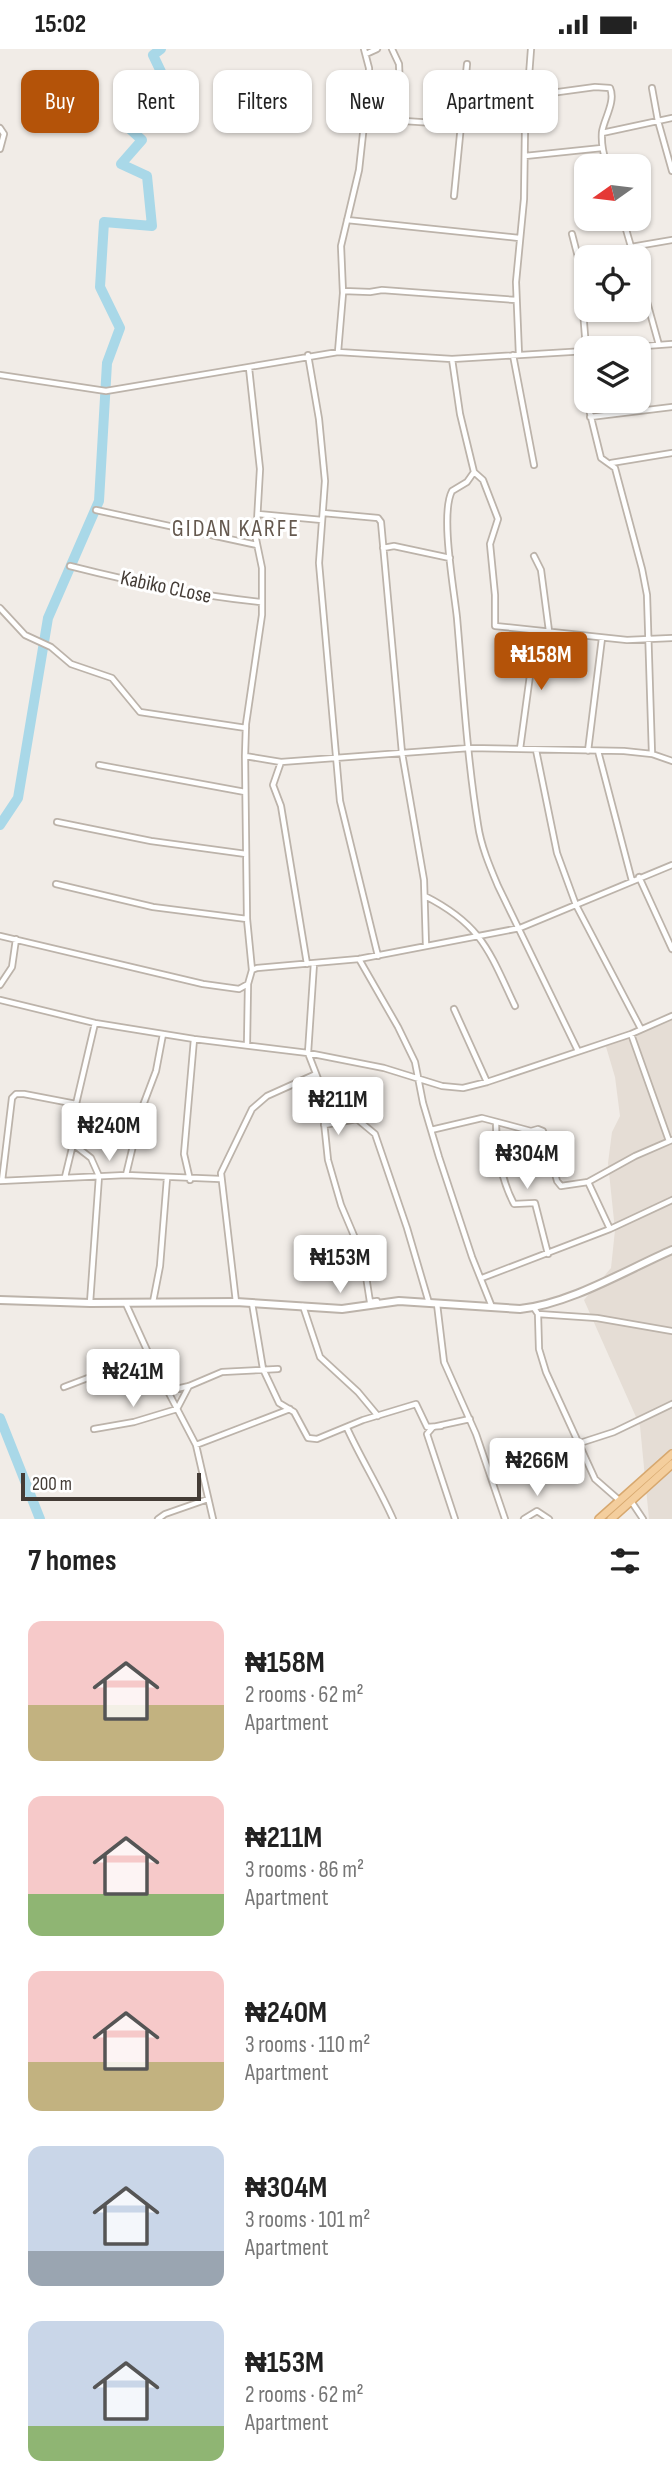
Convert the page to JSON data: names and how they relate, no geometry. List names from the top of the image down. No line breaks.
{"streets":{"street":["Kabiko CLose"]},"districts":["GIDAN KARFE"],"scale_bar":"200 m","north":"left","page":{"status":"15:02","chip":["Buy","Rent","Filters","New","Apartment"],"price":["₦158M","₦211M","₦240M","₦304M","₦153M","₦241M","₦266M"],"scale":"200 m","heading":"7 homes","list":[{"name":"₦158M","note":"2 rooms · 62 m² · Apartment"},{"name":"₦211M","note":"3 rooms · 86 m² · Apartment"},{"name":"₦240M","note":"3 rooms · 110 m² · Apartment"},{"name":"₦304M","note":"3 rooms · 101 m² · Apartment"},{"name":"₦153M","note":"2 rooms · 62 m² · Apartment"}]}}
